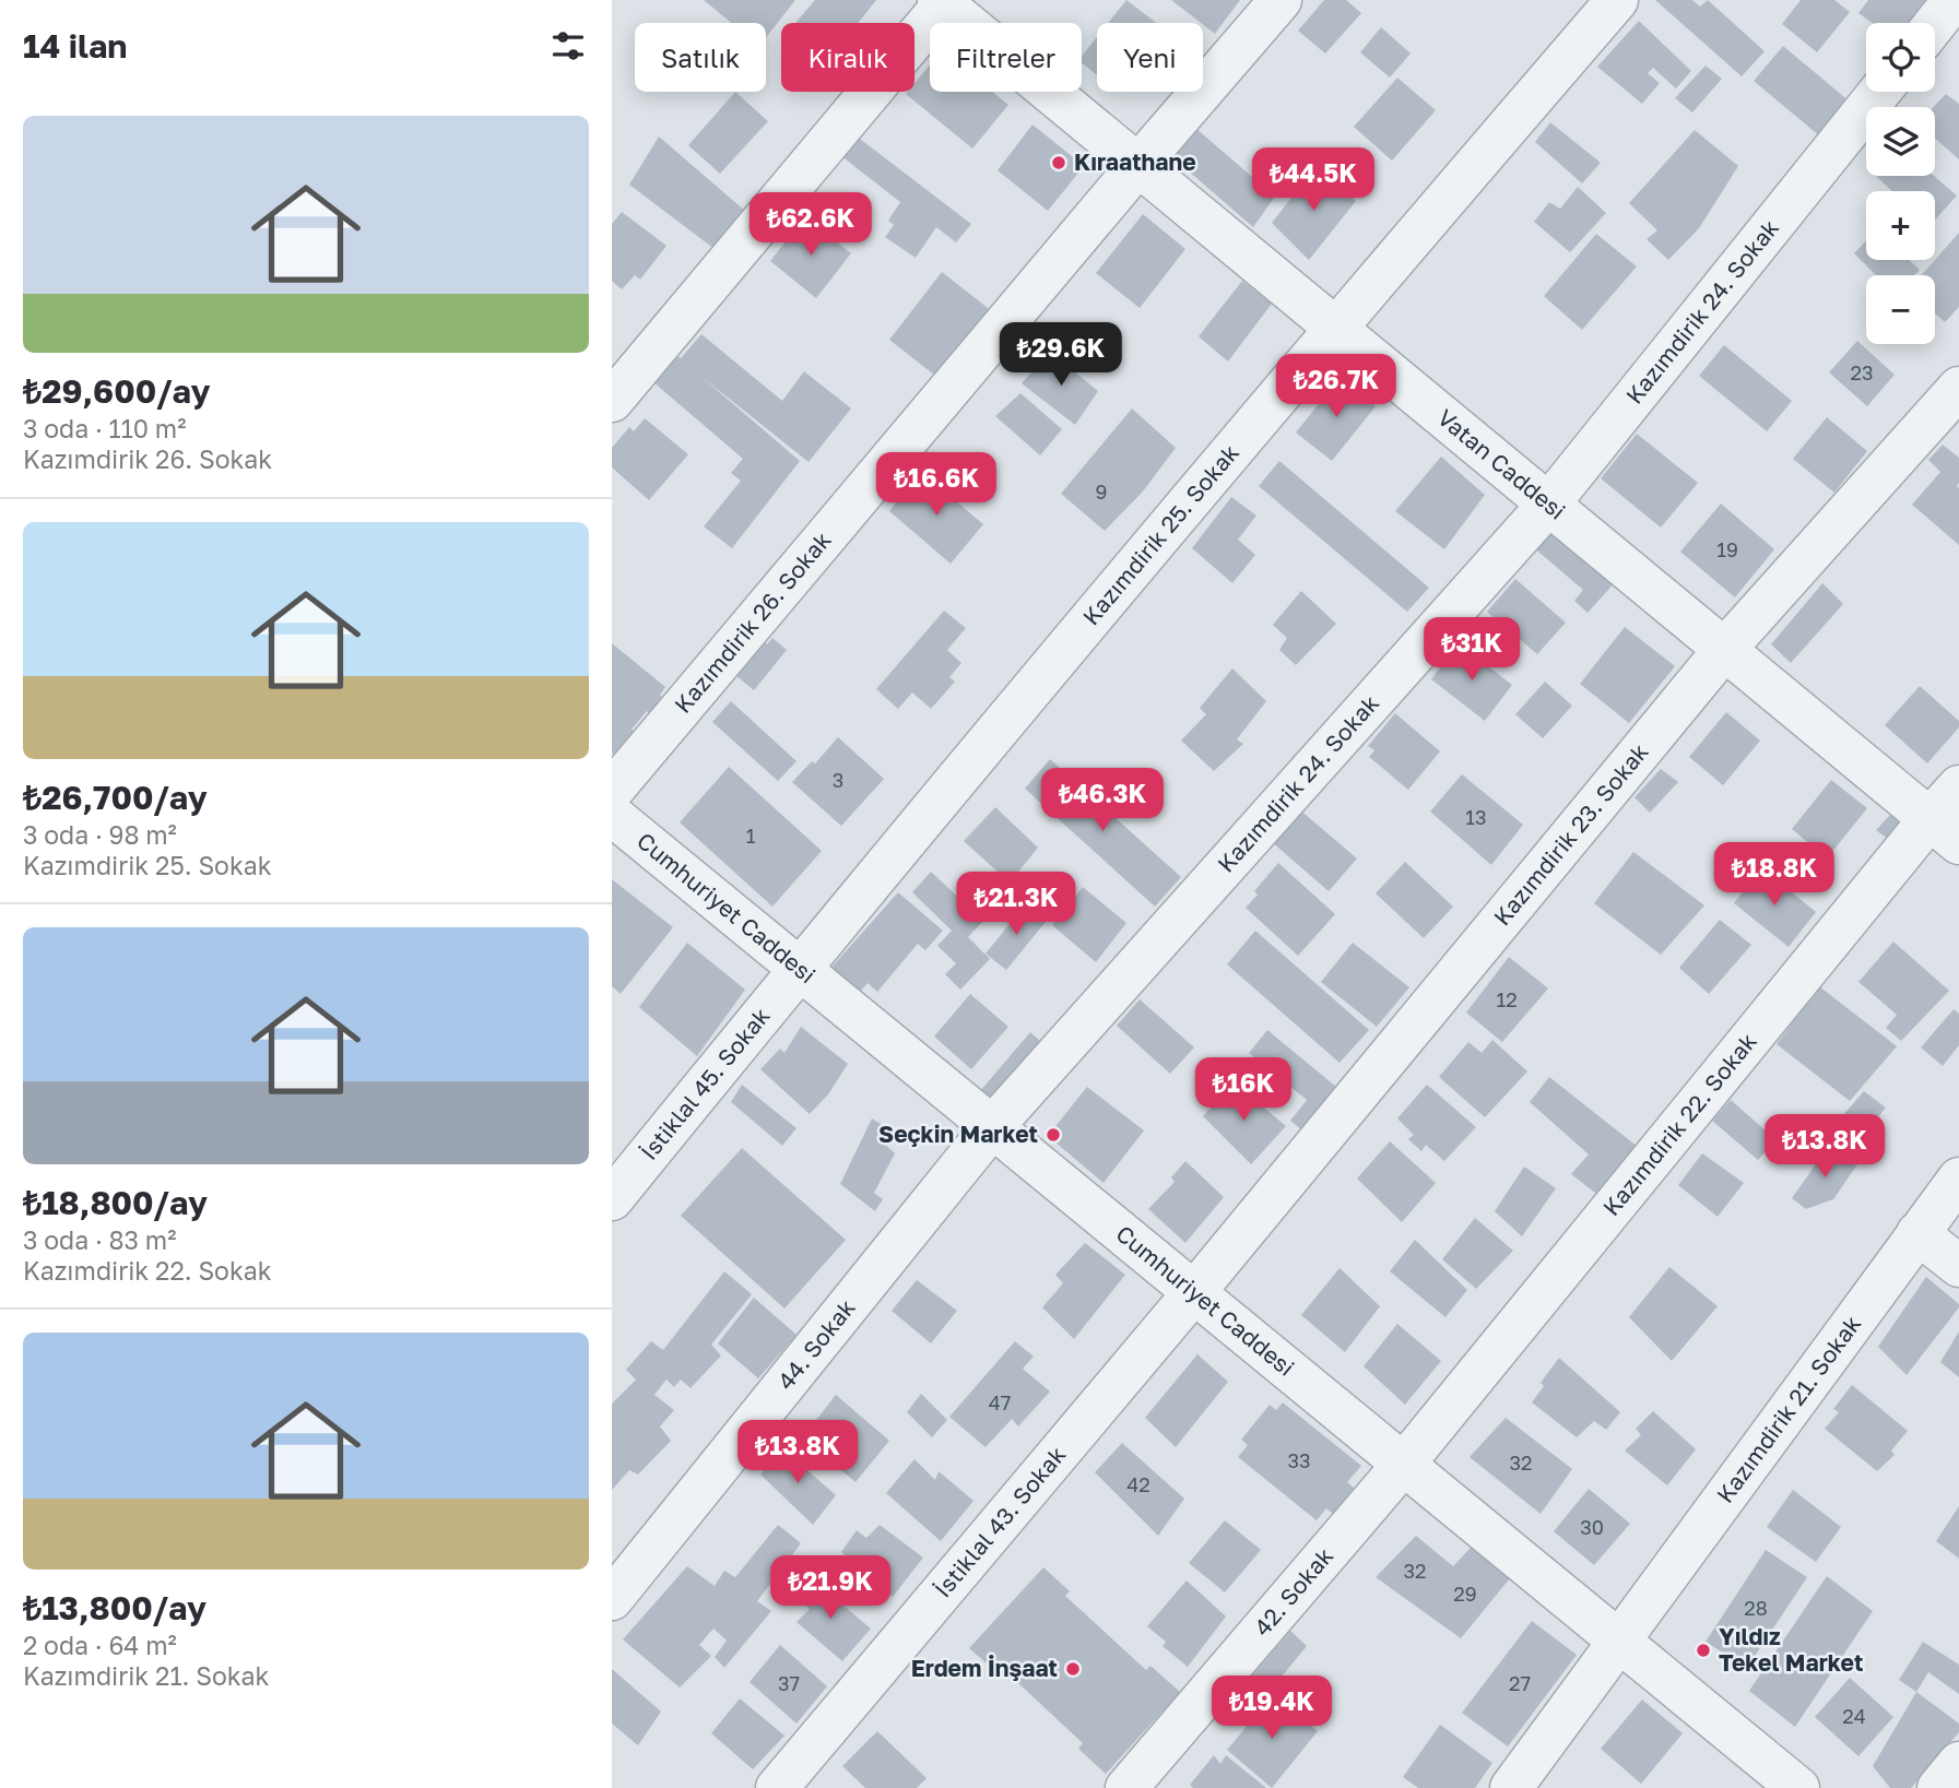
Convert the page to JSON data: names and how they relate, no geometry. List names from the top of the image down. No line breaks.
{"streets":{"street":["Kazımdirik 24. Sokak","Vatan Caddesi","Kazımdirik 25. Sokak","Kazımdirik 26. Sokak","Kazımdirik 23. Sokak","Cumhuriyet Caddesi","İstiklal 45. Sokak","Kazımdirik 22. Sokak","44. Sokak","Kazımdirik 21. Sokak","İstiklal 43. Sokak","42. Sokak"]},"crossings":[["Kazımdirik 24. Sokak","Vatan Caddesi"],["Kazımdirik 24. Sokak","Cumhuriyet Caddesi"],["Kazımdirik 24. Sokak","44. Sokak"],["Vatan Caddesi","Kazımdirik 25. Sokak"],["Vatan Caddesi","Kazımdirik 26. Sokak"],["Vatan Caddesi","Kazımdirik 23. Sokak"],["Vatan Caddesi","Kazımdirik 22. Sokak"],["Kazımdirik 25. Sokak","Cumhuriyet Caddesi"],["Kazımdirik 25. Sokak","İstiklal 45. Sokak"],["Kazımdirik 23. Sokak","Cumhuriyet Caddesi"],["Kazımdirik 23. Sokak","İstiklal 43. Sokak"],["Cumhuriyet Caddesi","İstiklal 45. Sokak"],["Cumhuriyet Caddesi","Kazımdirik 22. Sokak"],["Cumhuriyet Caddesi","44. Sokak"],["Cumhuriyet Caddesi","Kazımdirik 21. Sokak"],["Cumhuriyet Caddesi","İstiklal 43. Sokak"],["Cumhuriyet Caddesi","42. Sokak"],["Kazımdirik 22. Sokak","42. Sokak"]],"places":["Kıraathane","Seçkin Market","Yıldız Tekel Market","Erdem İnşaat"],"house_numbers":["23","9","19","3","13","1","12","47","33","32","42","30","32","29","28","37","27","24"],"page":{"heading":"14 ilan","map_buttons":["+","−"],"chip":["Satılık","Kiralık","Filtreler","Yeni"],"list":[{"name":"₺29,600/ay","note":"3 oda · 110 m² · Kazımdirik 26. Sokak"},{"name":"₺26,700/ay","note":"3 oda · 98 m² · Kazımdirik 25. Sokak"},{"name":"₺18,800/ay","note":"3 oda · 83 m² · Kazımdirik 22. Sokak"},{"name":"₺13,800/ay","note":"2 oda · 64 m² · Kazımdirik 21. Sokak"}],"price":["₺44.5K","₺62.6K","₺29.6K","₺26.7K","₺16.6K","₺31K","₺46.3K","₺18.8K","₺21.3K","₺16K","₺13.8K","₺13.8K","₺21.9K","₺19.4K"]}}
